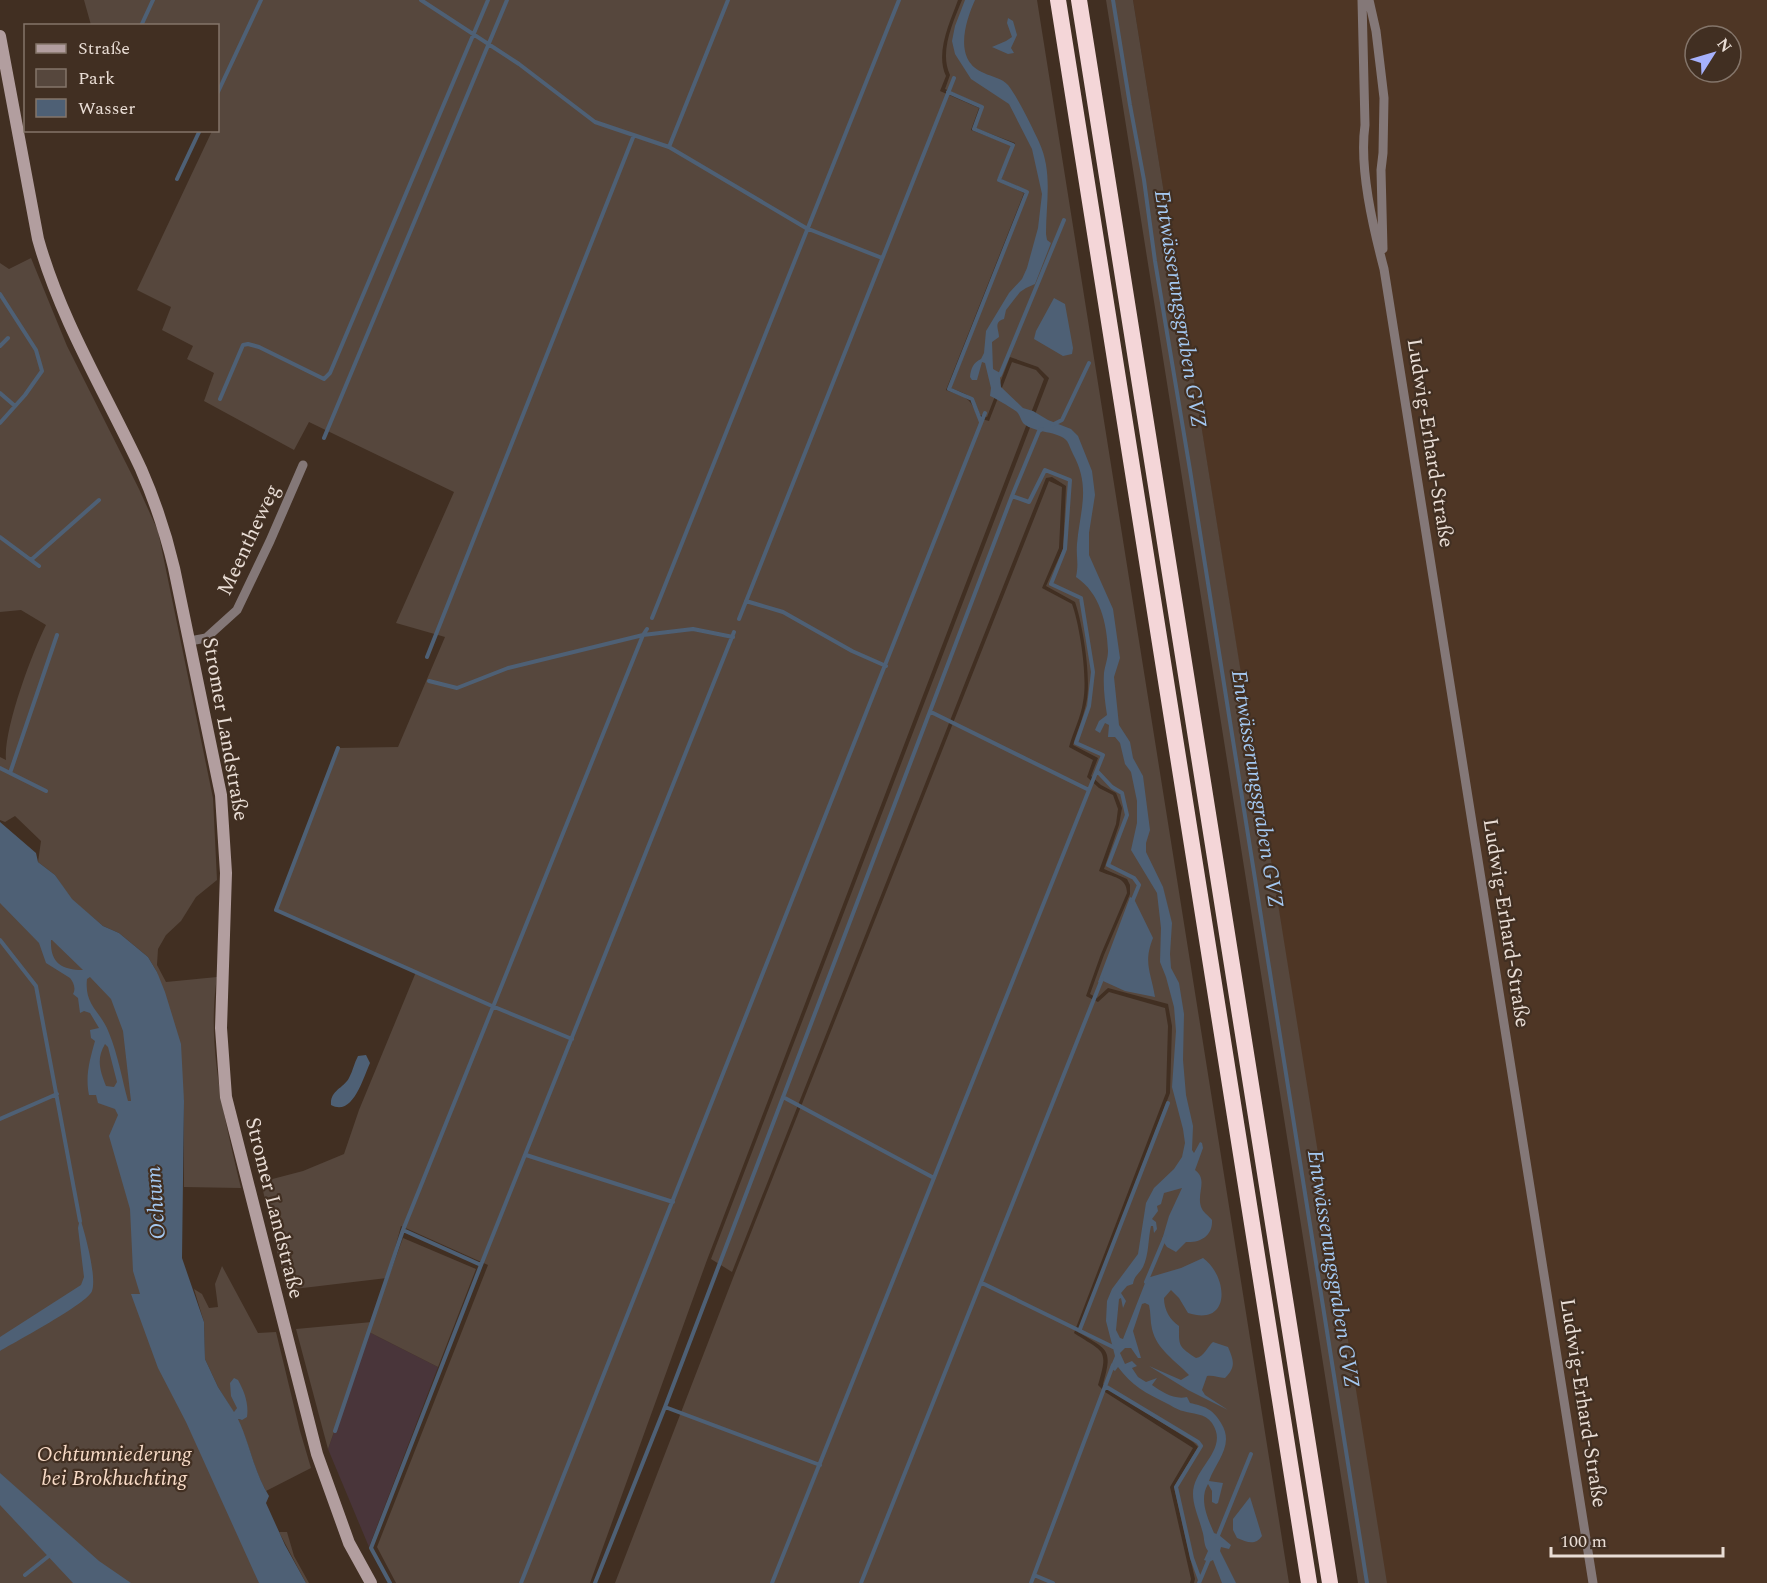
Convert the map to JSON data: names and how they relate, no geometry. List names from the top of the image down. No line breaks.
{"streets":{"main road":["Stromer Landstraße"],"street":["Ludwig-Erhard-Straße","Meentheweg"]},"crossings":[["Meentheweg","Stromer Landstraße"]],"water":["Entwässerungsgraben GVZ","Ochtum"],"parks":["Ochtumniederung bei Brokhuchting"],"legend":["Straße","Park","Wasser"],"scale_bar":"100 m","north":"top right"}
